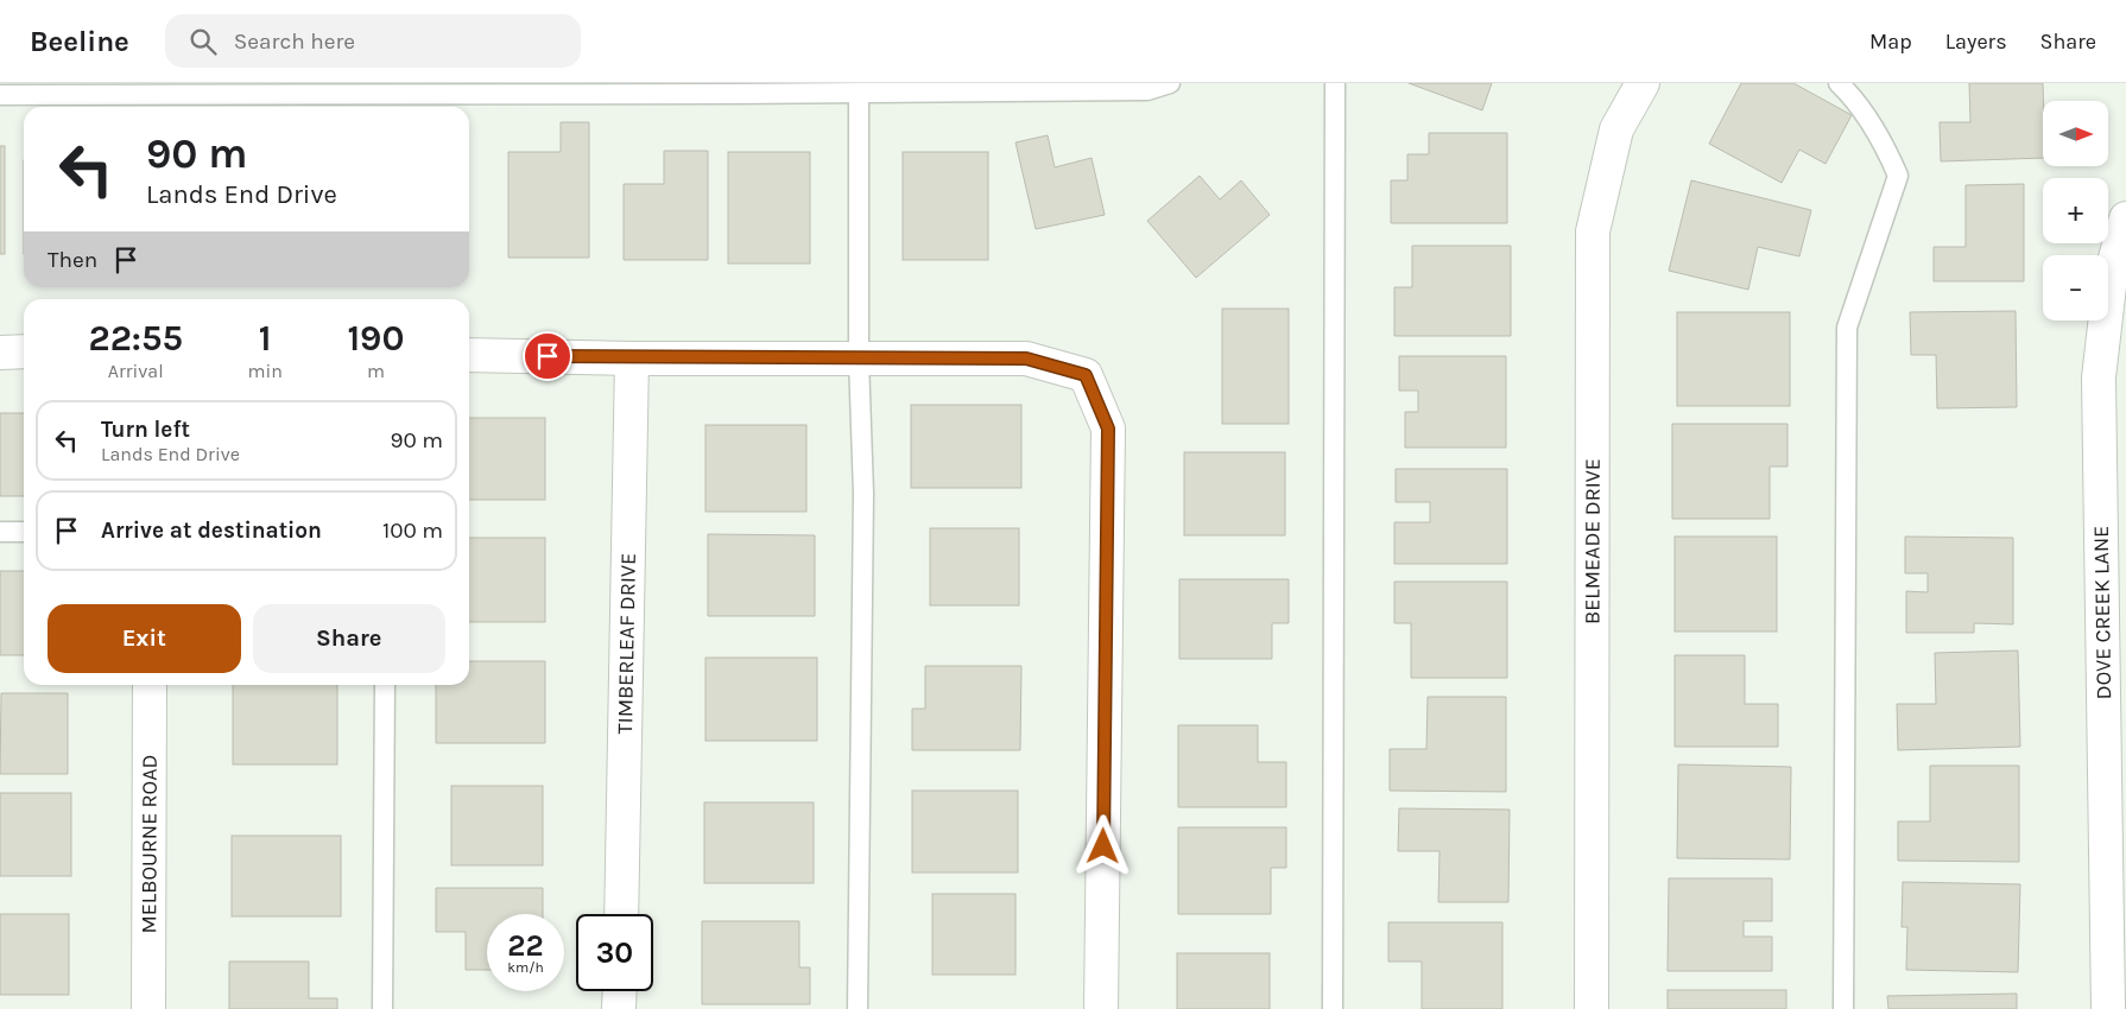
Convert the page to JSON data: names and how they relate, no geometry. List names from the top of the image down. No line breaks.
{"streets":{"street":["BELMEADE DRIVE","DOVE CREEK LANE","TIMBERLEAF DRIVE","MELBOURNE ROAD"]},"north":"right","page":{"header":"Beeline","search":"Search here","nav":["Map","Layers","Share"],"map_buttons":["+","−"],"turn":["90 m","Lands End Drive"],"then":"Then","eta":["22:55","Arrival","1","min","190","m"],"list":[{"name":"Turn left","note":"Lands End Drive","value":"90 m"},{"name":"Arrive at destination","value":"100 m"}],"buttons":["Exit","Share"],"speed":"22 km/h","limit":"30"}}
